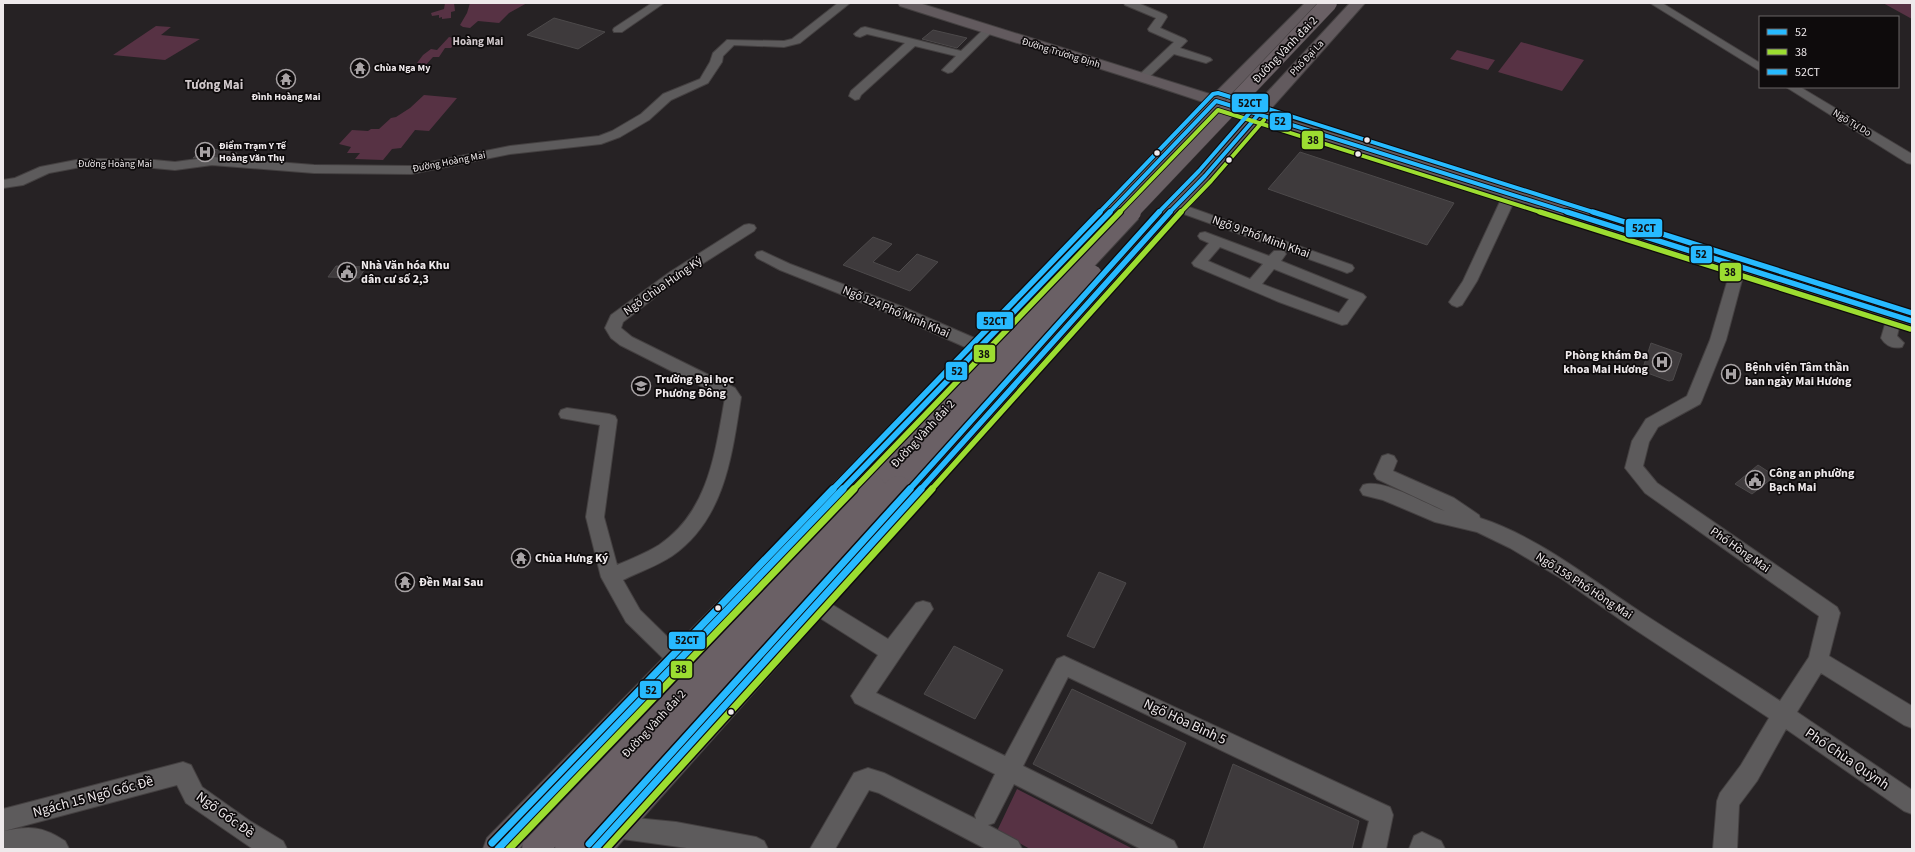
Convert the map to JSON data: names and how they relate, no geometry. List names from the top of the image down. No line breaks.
{"streets":{"highway":["Đường Vành đai 2"],"main road":["Đường Trương Định","Phố Đại La"],"street":["Ngõ Tự Do","Đường Hoàng Mai","Ngõ 9 Phố Minh Khai","Ngõ Chùa Hưng Ký","Ngõ 124 Phố Minh Khai","Phố Hồng Mai","Ngõ 158 Phố Hồng Mai","Ngõ Hòa Bình 5","Phố Chùa Quỳnh","Ngách 15 Ngõ Gốc Đề","Ngõ Gốc Đề"]},"crossings":[["Đường Trương Định","Phố Đại La"],["Đường Trương Định","Phố Hồng Mai"],["Phố Đại La","Ngõ 9 Phố Minh Khai"],["Phố Hồng Mai","Ngõ 158 Phố Hồng Mai"],["Phố Hồng Mai","Phố Chùa Quỳnh"],["Ngõ 158 Phố Hồng Mai","Phố Chùa Quỳnh"],["Ngách 15 Ngõ Gốc Đề","Ngõ Gốc Đề"]],"districts":["Hoàng Mai","Tương Mai"],"places":{"temple":["Chùa Nga My","Đình Hoàng Mai","Chùa Hưng Ký","Đền Mai Sau"],"hospital":["Điểm Trạm Y Tế Hoàng Văn Thụ","Phòng khám Đa khoa Mai Hương","Bệnh viện Tâm thần ban ngày Mai Hương"],"public building":["Nhà Văn hóa Khu dân cư số 2,3","Công an phường Bạch Mai"],"school or university":["Trường Đại học Phương Đông"]},"lines":["transit line 52CT","transit line 52","transit line 38"],"legend":["52","38","52CT"]}
